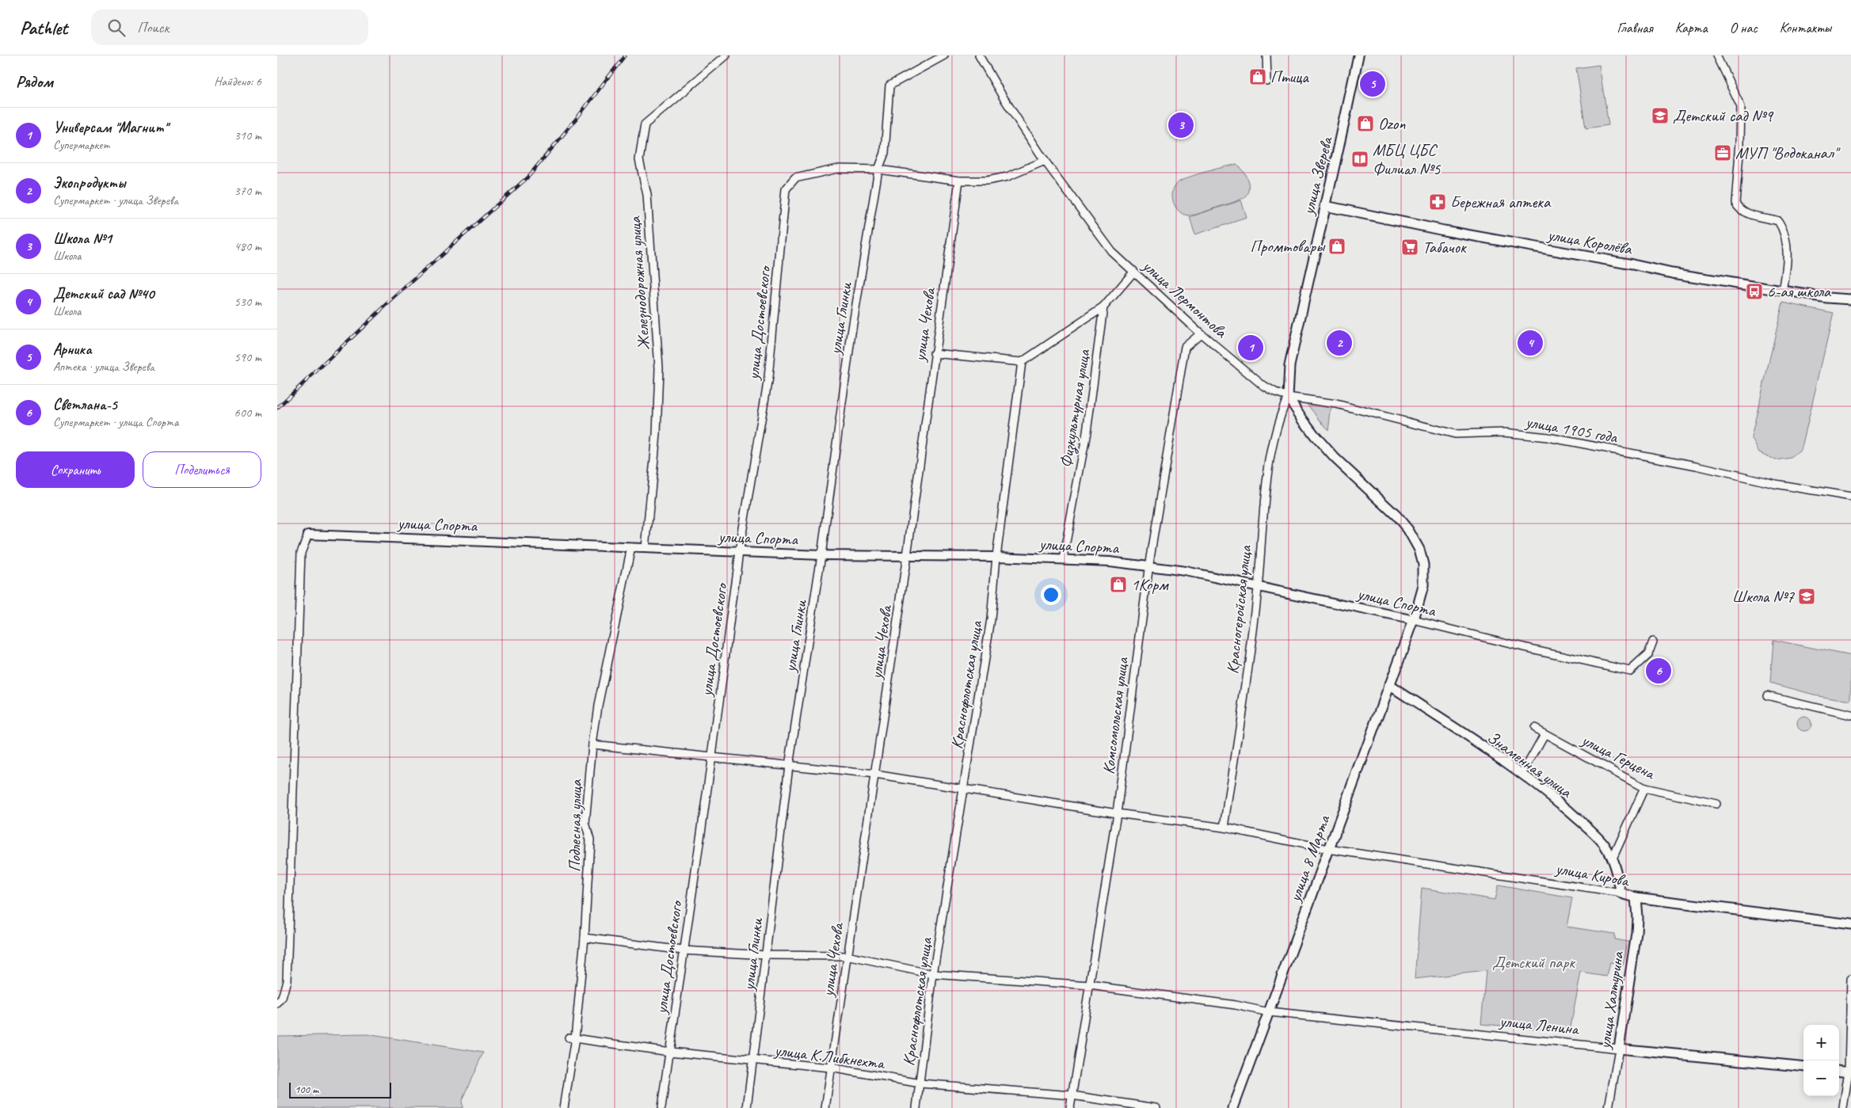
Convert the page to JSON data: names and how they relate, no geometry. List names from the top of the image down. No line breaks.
{"streets":{"main road":["улица Зверева","улица Королёва","Знаменная улица","улица 8 Марта","улица Кирова","улица Халтурина","улица Ленина"],"street":["Железнодорожная улица","улица Лермонтова","улица Глинки","улица Достоевского","улица Чехова","Физкультурная улица","улица 1905 года","улица Спорта","Красногеройская улица","Краснофлотская улица","Комсомольская улица","улица Герцена","Подлесная улица","улица К.Либкнехта"]},"crossings":[["улица Зверева","улица Королёва"],["улица Зверева","улица Лермонтова"],["улица Зверева","улица 1905 года"],["улица Зверева","Красногеройская улица"],["Железнодорожная улица","улица Спорта"],["улица Лермонтова","улица 1905 года"],["улица Лермонтова","Красногеройская улица"],["улица Лермонтова","Комсомольская улица"],["улица Глинки","улица Достоевского"],["улица Глинки","улица Спорта"],["улица Глинки","улица Кирова"],["улица Глинки","улица Ленина"],["улица Глинки","улица К.Либкнехта"],["улица Достоевского","улица Спорта"],["улица Достоевского","улица Кирова"],["улица Достоевского","улица Ленина"],["улица Достоевского","улица К.Либкнехта"],["улица Чехова","улица Спорта"],["улица Чехова","улица Кирова"],["улица Чехова","улица Ленина"],["улица Чехова","улица К.Либкнехта"],["Физкультурная улица","улица Спорта"],["улица 1905 года","Красногеройская улица"],["улица Спорта","Красногеройская улица"],["улица Спорта","Краснофлотская улица"],["улица Спорта","Комсомольская улица"],["улица Спорта","Подлесная улица"],["улица Спорта","улица 8 Марта"],["Красногеройская улица","улица Кирова"],["Краснофлотская улица","улица Кирова"],["Краснофлотская улица","улица Ленина"],["Краснофлотская улица","улица К.Либкнехта"],["Комсомольская улица","улица Кирова"],["Комсомольская улица","улица Ленина"],["Комсомольская улица","улица К.Либкнехта"],["Знаменная улица","улица 8 Марта"],["Знаменная улица","улица Кирова"],["Подлесная улица","улица Кирова"],["Подлесная улица","улица Ленина"],["Подлесная улица","улица К.Либкнехта"],["улица 8 Марта","улица Кирова"],["улица 8 Марта","улица Ленина"],["улица Кирова","улица Халтурина"],["улица Халтурина","улица Ленина"]],"parks":["Детский парк"],"places":{"shop":["Птица","Ozon","Промтовары","1Корм"],"school or university":["Детский сад №9","Школа №7"],"office":["МУП \"Водоканал\""],"library":["МБЦ ЦБС Филиал №5"],"pharmacy":["Бережная аптека"],"supermarket":["Табачок"],"bus stop":["6-ая школа"]},"scale_bar":"100 m","page":{"header":"Pathlet","search":"Поиск","nav":["Главная","Карта","О нас","Контакты"],"heading":["Рядом","Найдено: 6"],"pins":["5","3","2","4","1","6"],"list":[{"mark":"1","name":"Универсам \"Магнит\"","note":"Супермаркет","value":"310 m"},{"mark":"2","name":"Экопродукты","note":"Супермаркет · улица Зверева","value":"370 m"},{"mark":"3","name":"Школа №1","note":"Школа","value":"480 m"},{"mark":"4","name":"Детский сад №40","note":"Школа","value":"530 m"},{"mark":"5","name":"Арника","note":"Аптека · улица Зверева","value":"590 m"},{"mark":"6","name":"Светлана-5","note":"Супермаркет · улица Спорта","value":"600 m"}],"buttons":["Сохранить","Поделиться"],"map_buttons":["+","−"],"scale":"100 m"}}
